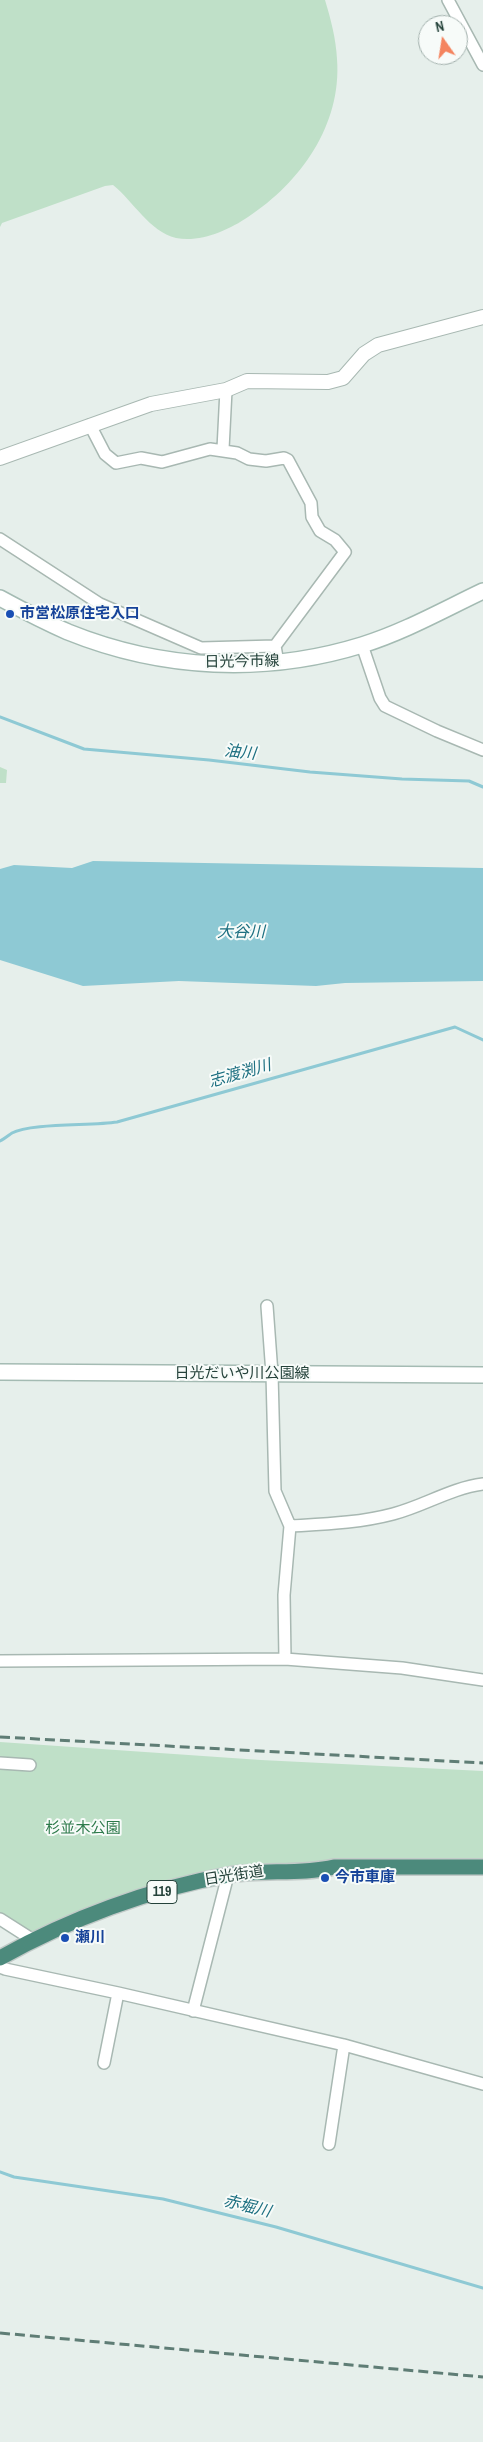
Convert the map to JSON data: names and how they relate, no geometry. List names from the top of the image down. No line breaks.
{"streets":{"highway":["日光街道","119"],"main road":["日光今市線","日光だいや川公園線"]},"water":["油川","大谷川","志渡渕川","赤堀川"],"parks":["杉並木公園"],"places":["市営松原住宅入口","今市車庫","瀬川"],"north":"top"}
